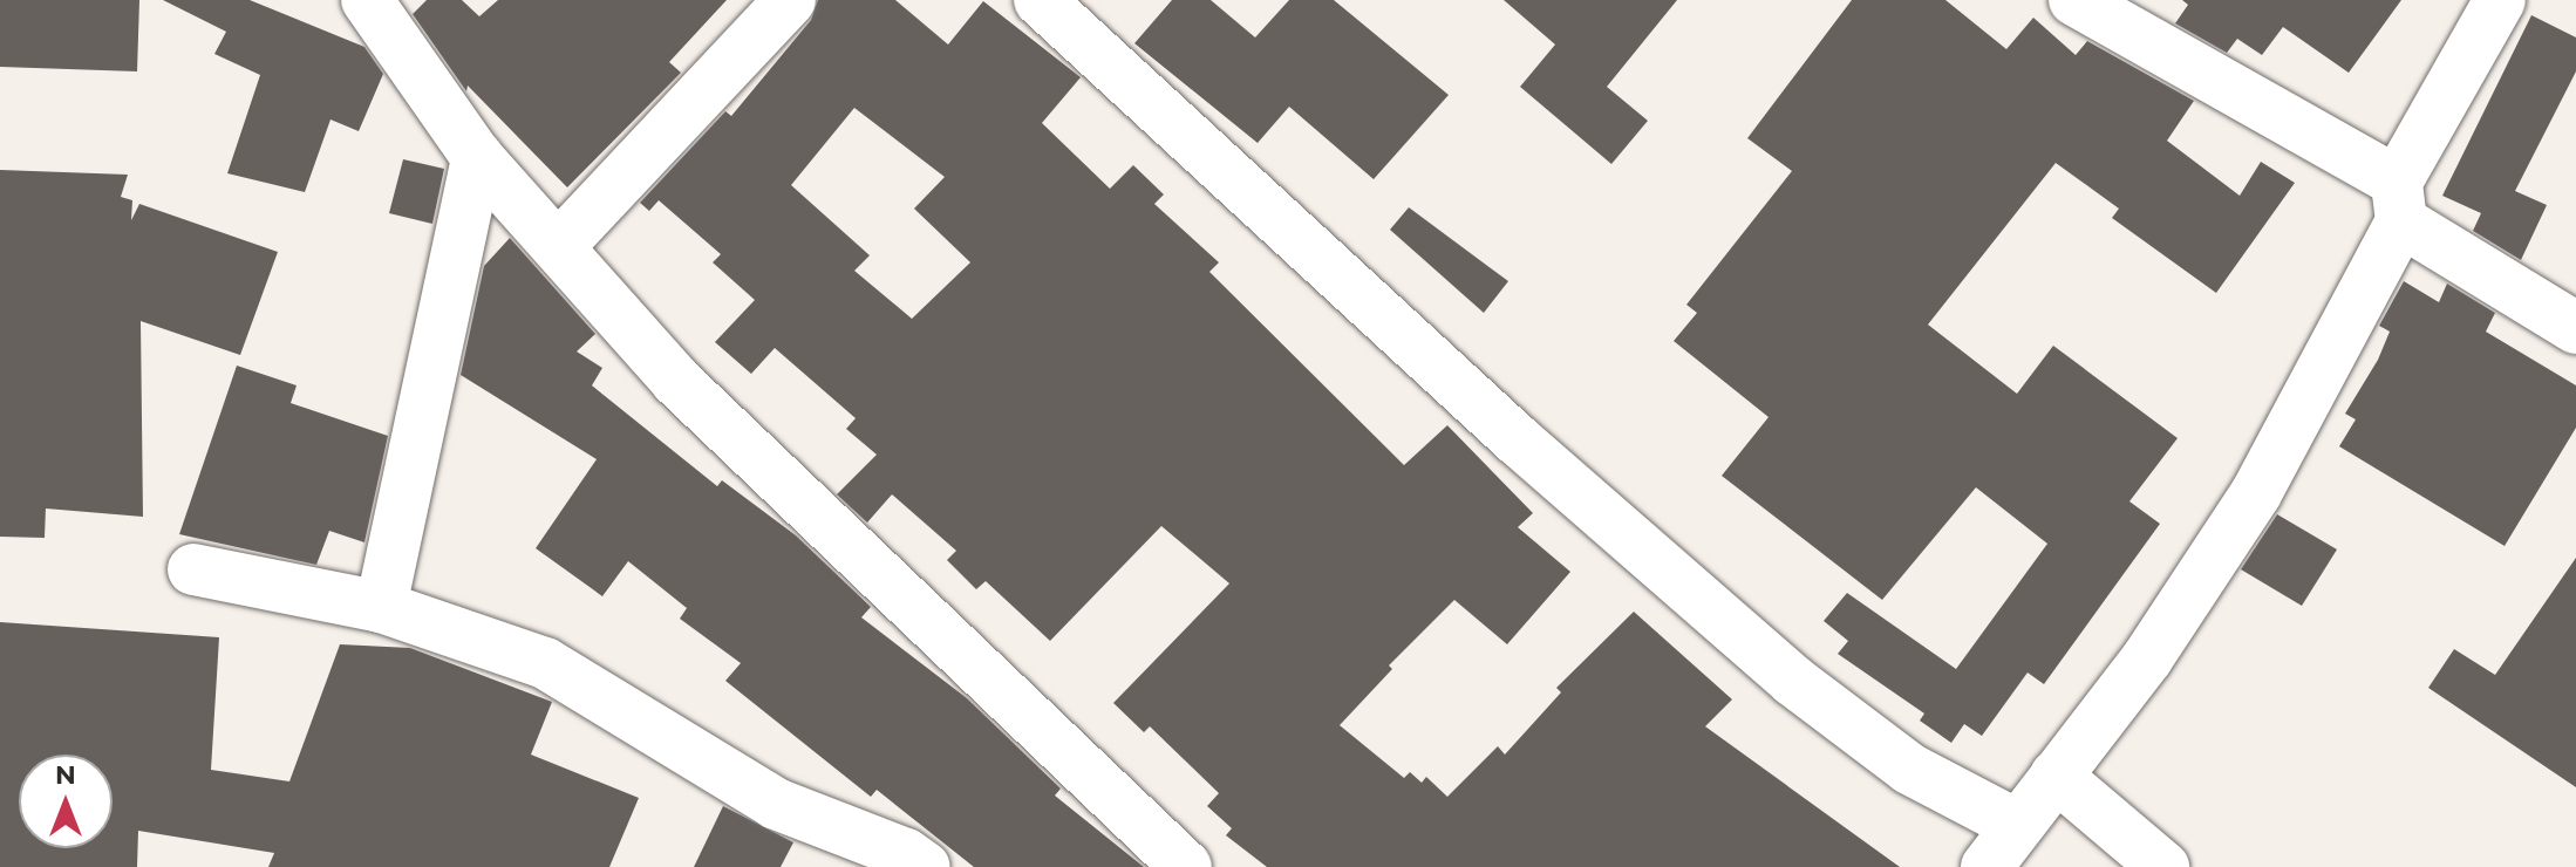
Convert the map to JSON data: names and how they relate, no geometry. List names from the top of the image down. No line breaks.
{"north":"top"}
